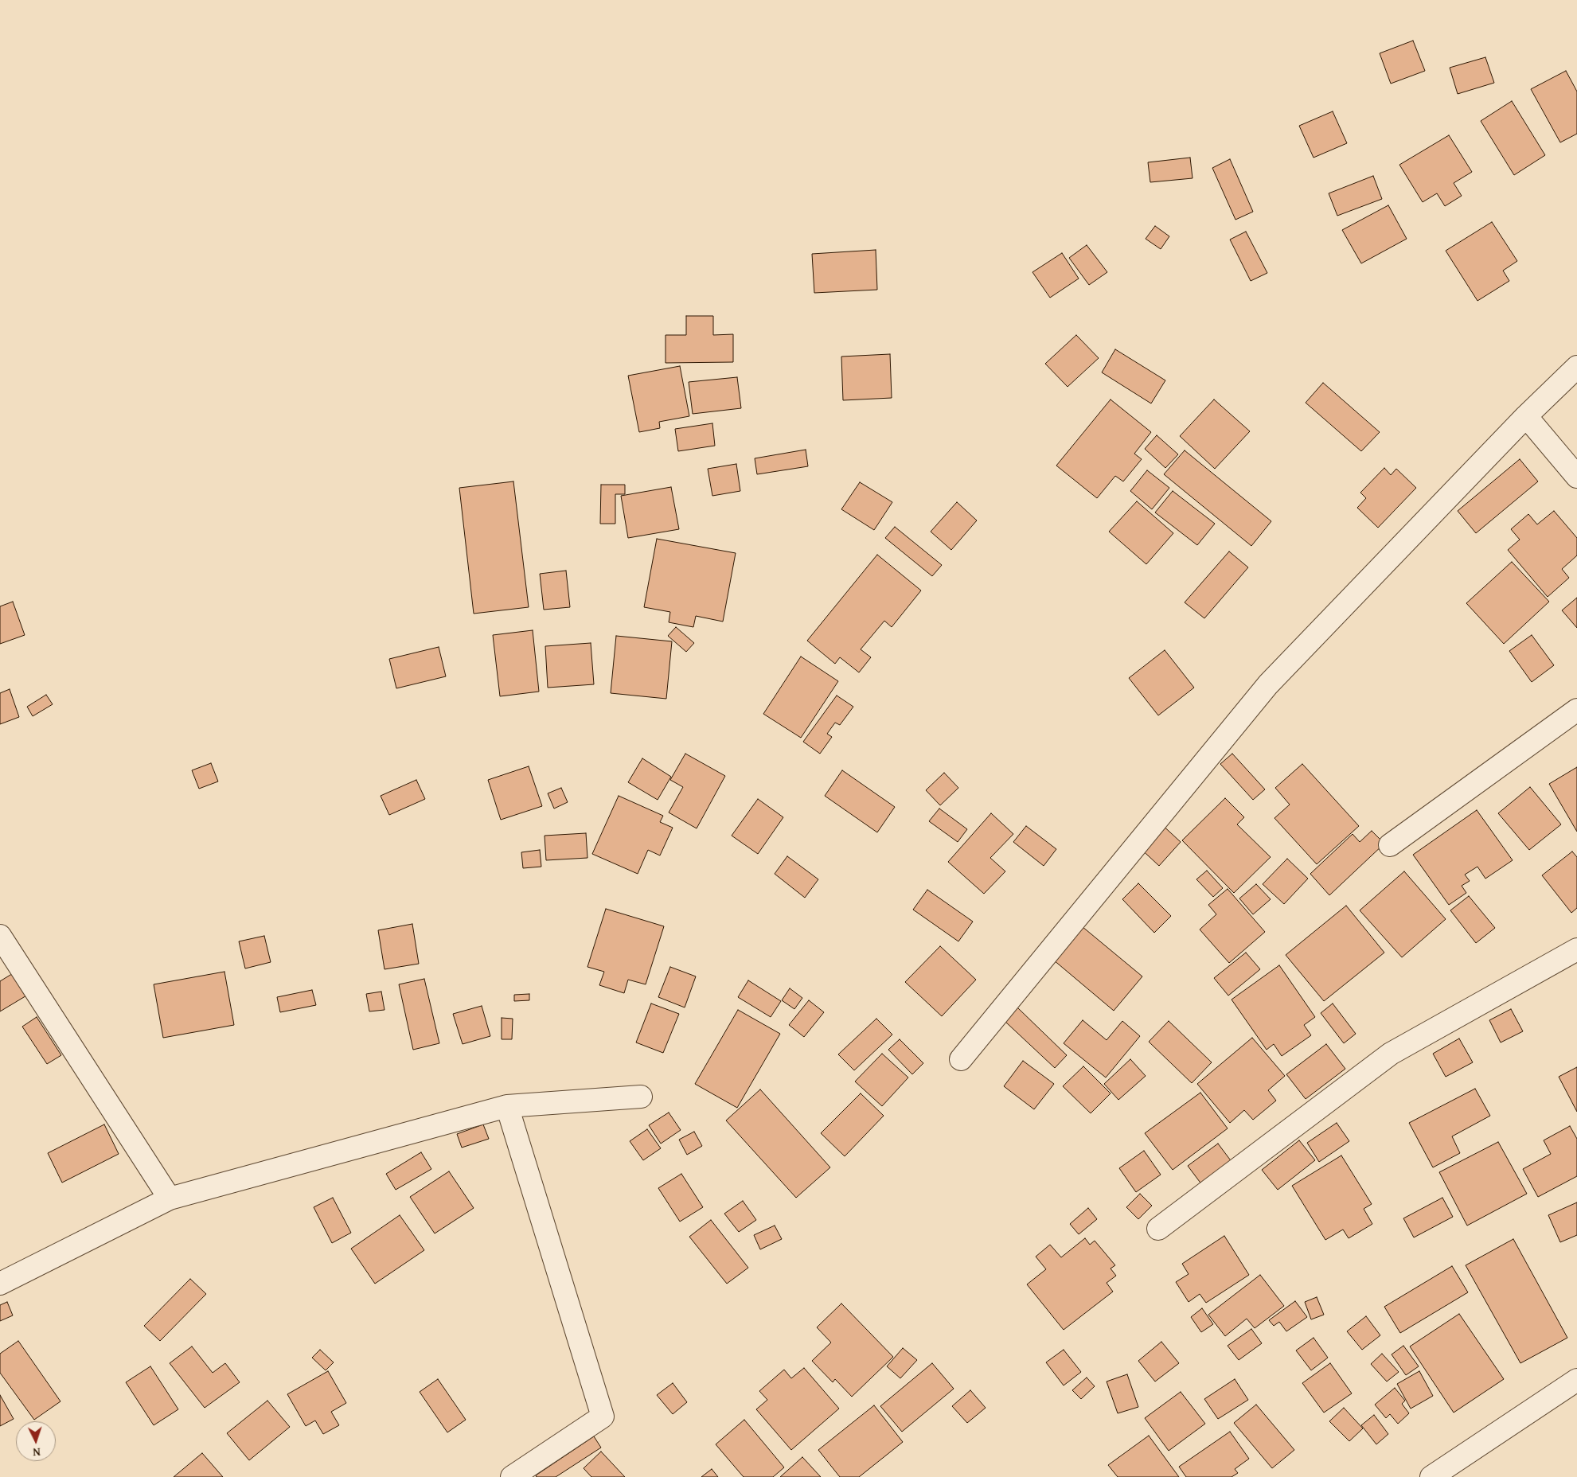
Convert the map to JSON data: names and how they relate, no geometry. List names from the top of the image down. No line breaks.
{"north":"bottom"}
